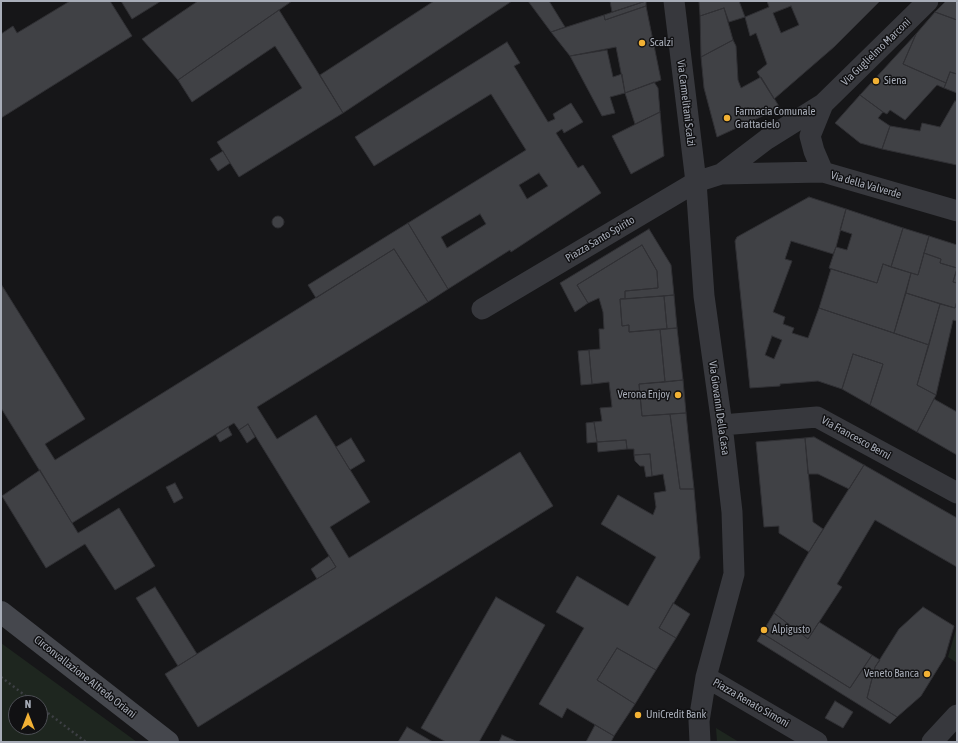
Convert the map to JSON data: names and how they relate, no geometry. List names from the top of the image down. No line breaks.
{"streets":{"street":["Via Guglielmo Marconi","Via Carmelitani Scalzi","Via della Valverde","Piazza Santo Spirito","Via Giovanni Della Casa","Via Francesco Berni","Circonvallazione Alfredo Oriani","Piazza Renato Simoni"]},"crossings":[["Via Guglielmo Marconi","Via della Valverde"],["Via Guglielmo Marconi","Piazza Santo Spirito"],["Via Carmelitani Scalzi","Piazza Santo Spirito"],["Via Carmelitani Scalzi","Via Giovanni Della Casa"],["Via della Valverde","Piazza Santo Spirito"],["Piazza Santo Spirito","Via Giovanni Della Casa"],["Via Giovanni Della Casa","Via Francesco Berni"],["Via Giovanni Della Casa","Piazza Renato Simoni"]],"places":["Scalzi","Siena","Farmacia Comunale Grattacielo","Verona Enjoy","Alpigusto","Veneto Banca","UniCredit Bank"],"north":"top"}
